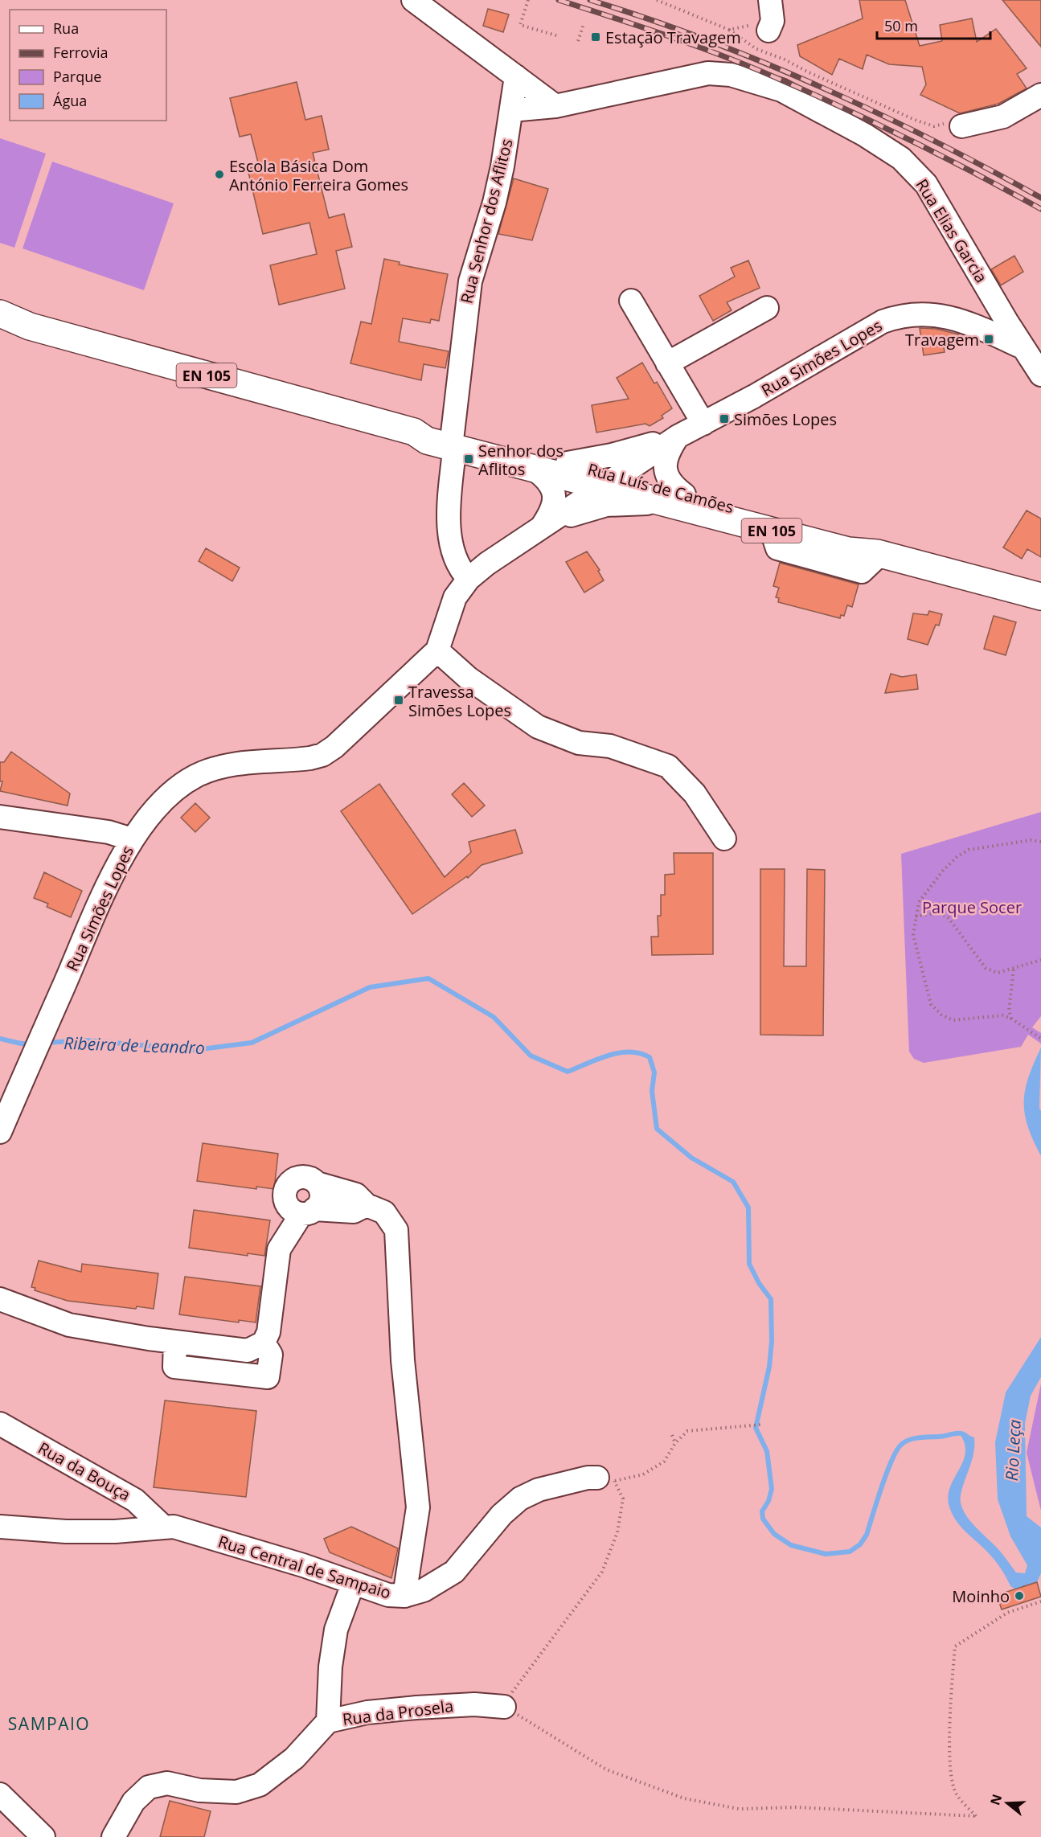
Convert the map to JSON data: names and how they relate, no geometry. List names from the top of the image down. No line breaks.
{"streets":{"main road":["EN 105","Rua Luís de Camões"],"street":["Rua Senhor dos Aflitos","Rua Elias Garcia","Rua Simões Lopes","Rua da Bouça","Rua Central de Sampaio","Rua da Prosela"]},"crossings":[["Rua Senhor dos Aflitos","Rua Simões Lopes"],["Rua Senhor dos Aflitos","Rua Luís de Camões"],["Rua Elias Garcia","Rua Simões Lopes"],["Rua Simões Lopes","Rua Luís de Camões"],["Rua da Bouça","Rua Central de Sampaio"]],"districts":["SAMPAIO"],"water":["Ribeira de Leandro","Rio Leça"],"parks":["Parque Socer"],"places":{"transit":["Estação Travagem","Travagem","Simões Lopes","Senhor dos Aflitos","Travessa Simões Lopes"],"other":["Escola Básica Dom António Ferreira Gomes","Moinho"]},"legend":["Rua","Ferrovia","Parque","Água"],"scale_bar":"50 m","north":"left"}
